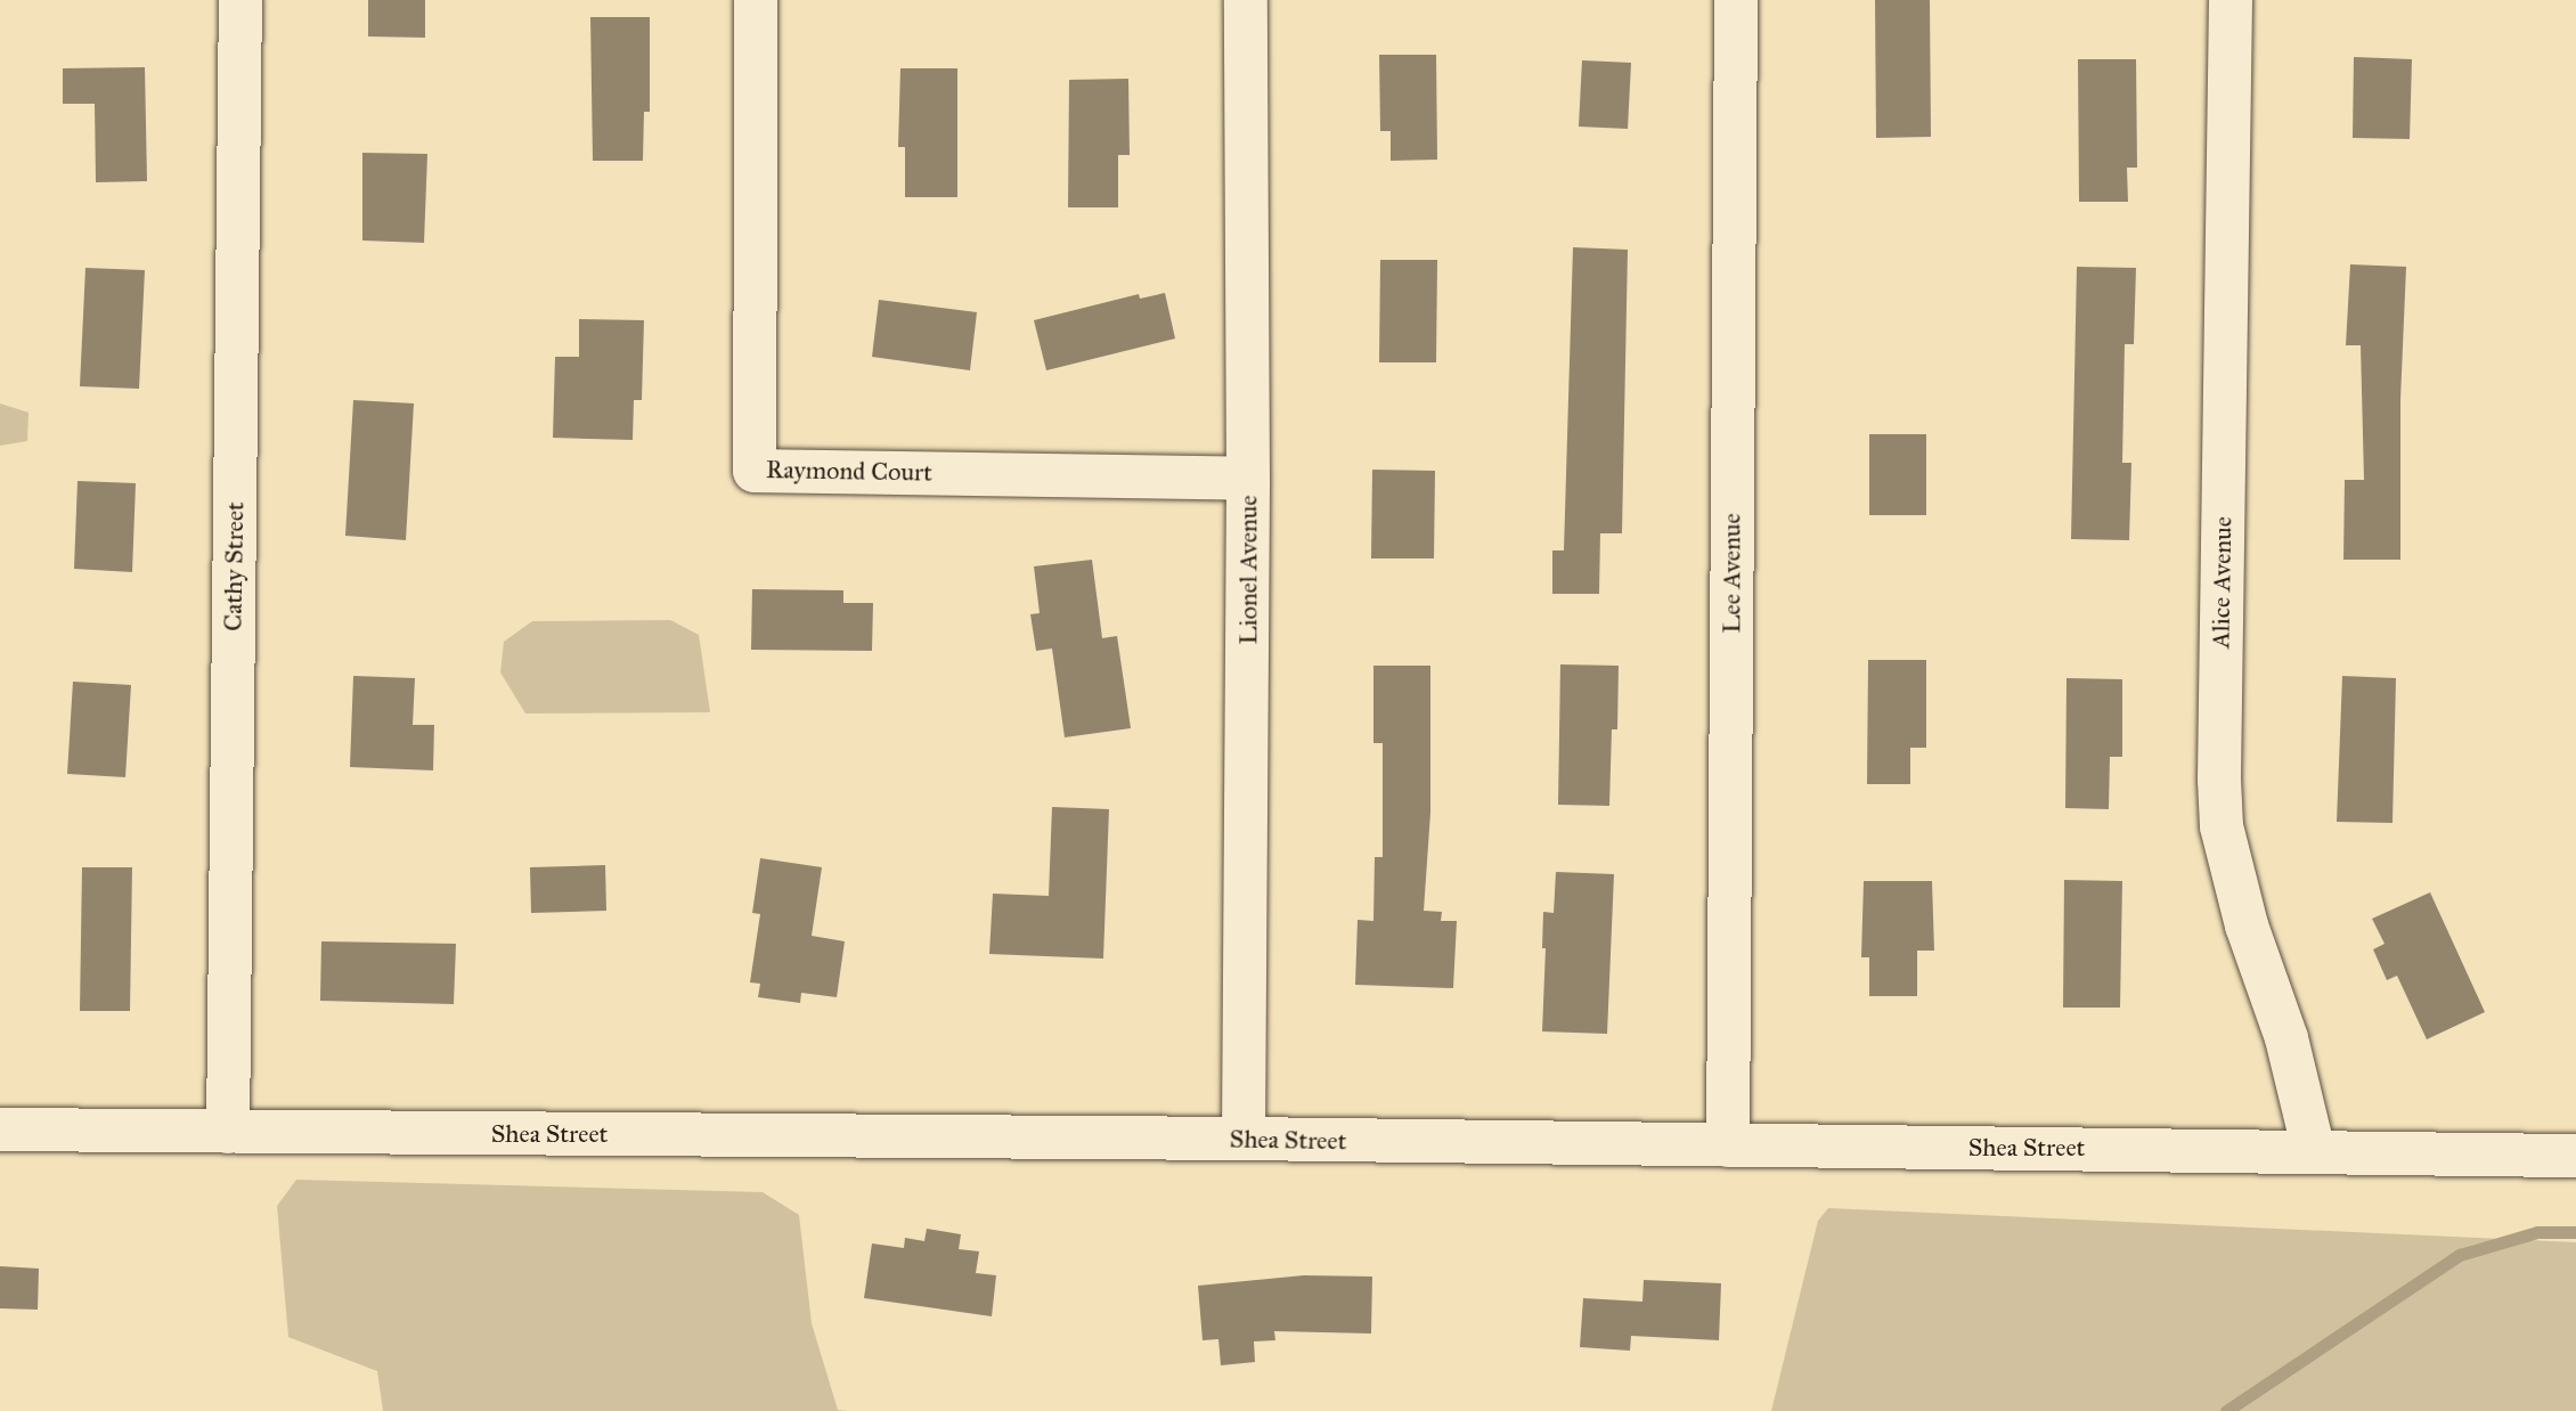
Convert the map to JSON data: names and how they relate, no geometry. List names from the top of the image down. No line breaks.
{"streets":{"street":["Raymond Court","Cathy Street","Lionel Avenue","Lee Avenue","Alice Avenue","Shea Street"]},"crossings":[["Raymond Court","Lionel Avenue"],["Cathy Street","Shea Street"],["Lionel Avenue","Shea Street"],["Lee Avenue","Shea Street"],["Alice Avenue","Shea Street"]]}
